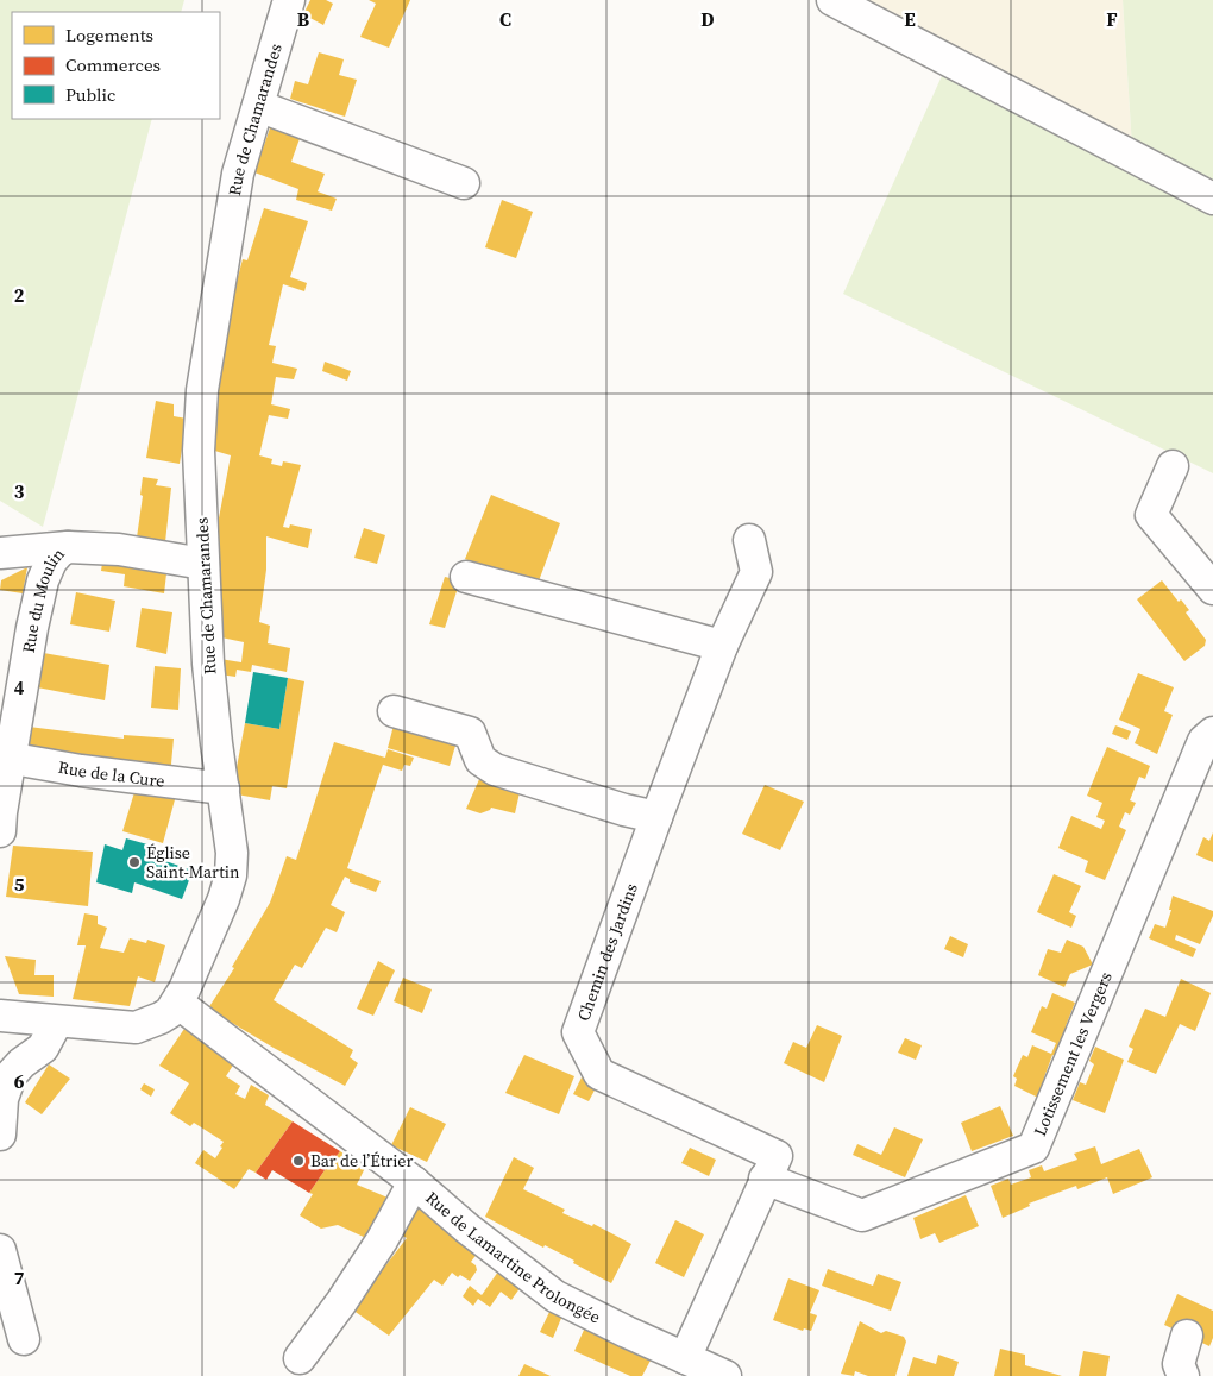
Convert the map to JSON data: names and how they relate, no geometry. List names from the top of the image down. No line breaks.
{"streets":{"street":["Rue de Chamarandes","Rue du Moulin","Rue de la Cure","Chemin des Jardins","Lotissement les Vergers","Rue de Lamartine Prolongée"]},"crossings":[["Rue de Chamarandes","Rue du Moulin"],["Rue de Chamarandes","Rue de la Cure"],["Rue de Chamarandes","Rue de Lamartine Prolongée"],["Rue du Moulin","Rue de la Cure"],["Chemin des Jardins","Lotissement les Vergers"],["Chemin des Jardins","Rue de Lamartine Prolongée"]],"places":["Église Saint-Martin","Bar de l’Étrier"],"legend":["Logements","Commerces","Public"],"grid":{"columns":["B","C","D","E","F"],"rows":["2","3","4","5","6","7"]}}
